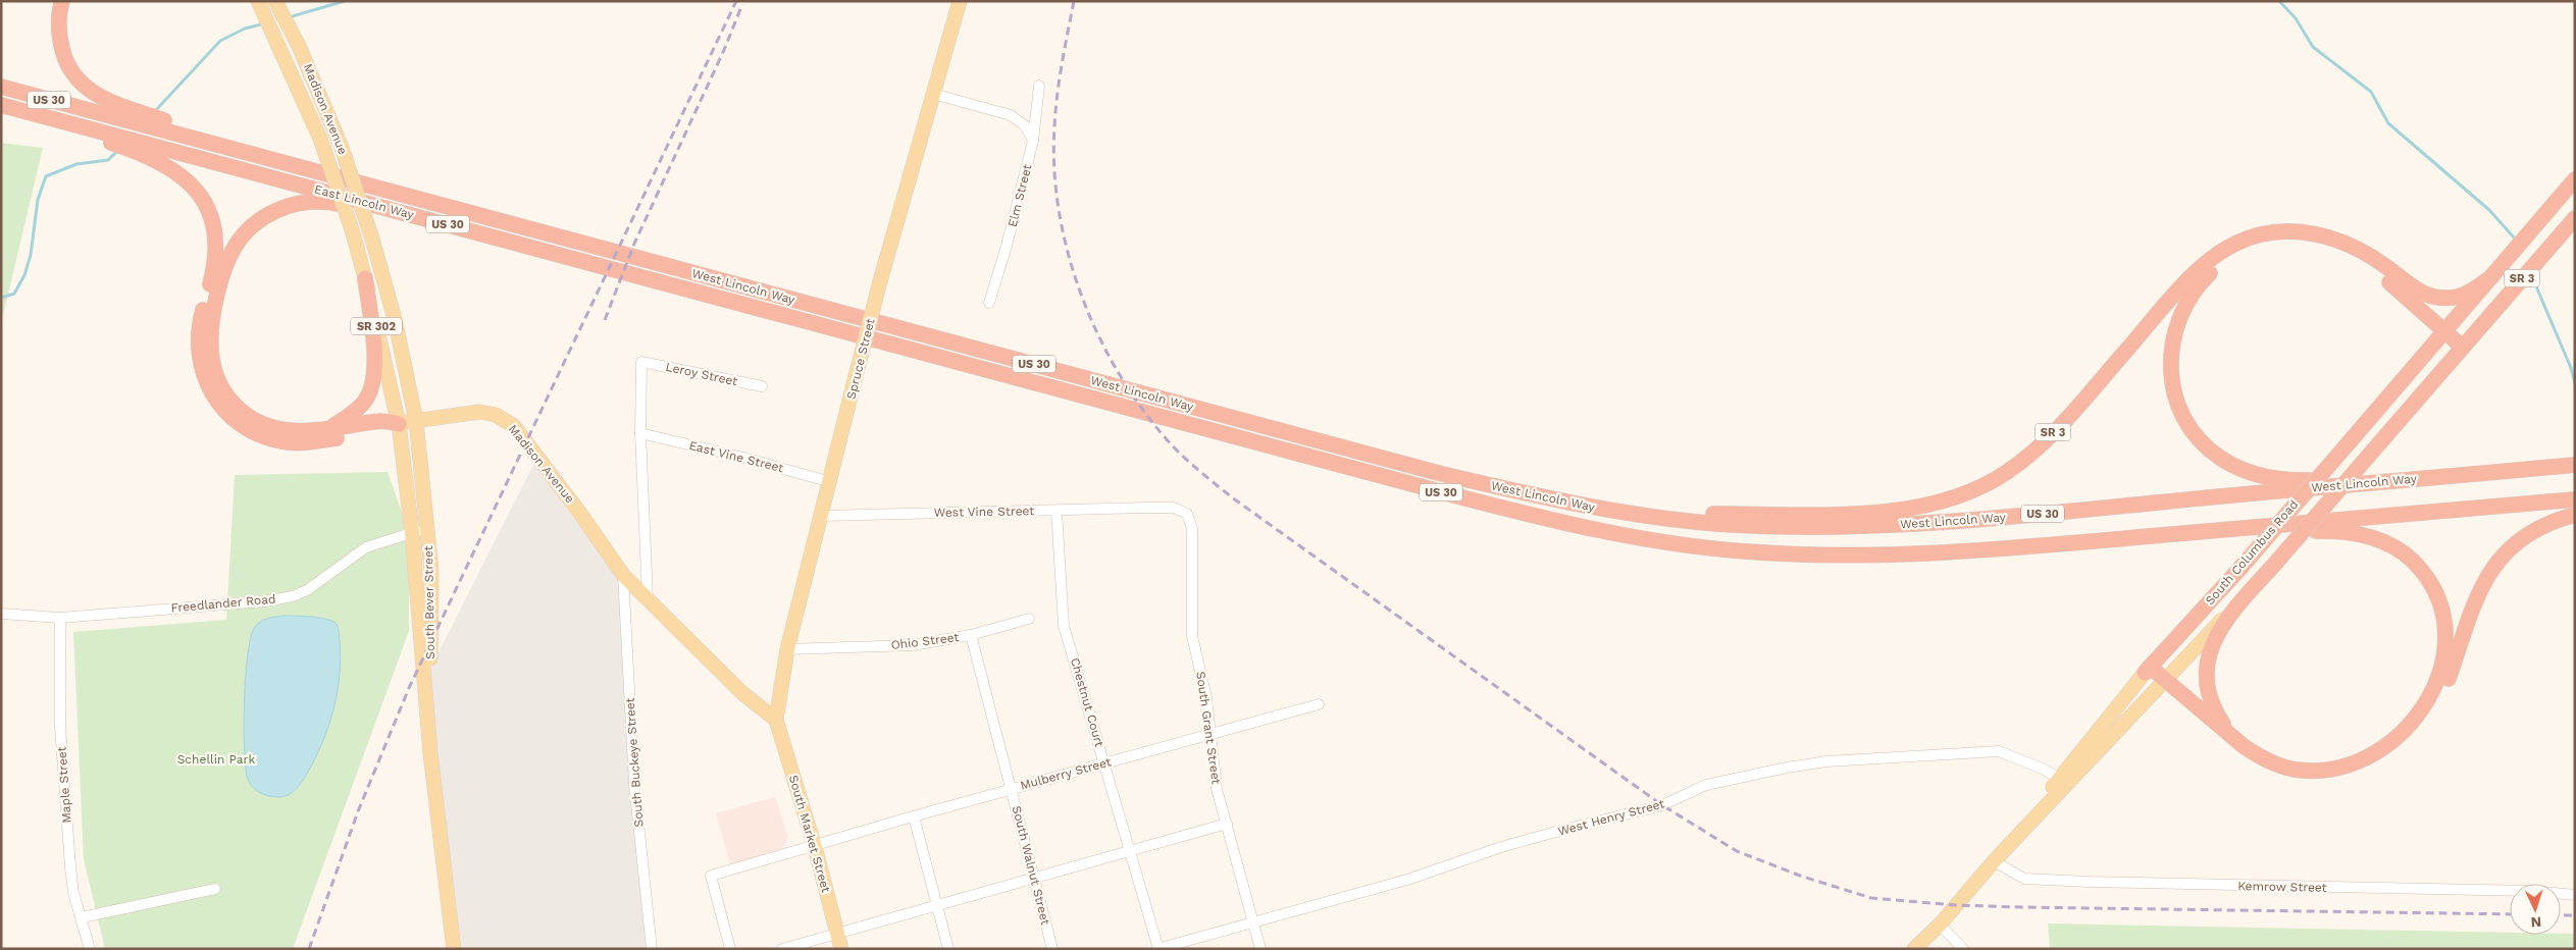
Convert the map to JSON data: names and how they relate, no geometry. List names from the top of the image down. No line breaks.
{"streets":{"highway":["US 30","East Lincoln Way","SR 3","West Lincoln Way","South Columbus Road"],"main road":["Madison Avenue","SR 302","Spruce Street","South Bever Street","South Market Street"],"street":["Elm Street","Leroy Street","East Vine Street","West Vine Street","Freedlander Road","Ohio Street","Chestnut Court","South Grant Street","South Buckeye Street","Mulberry Street","Maple Street","West Henry Street","South Walnut Street","Kemrow Street"]},"crossings":[["Madison Avenue","Spruce Street"],["Madison Avenue","South Bever Street"],["Madison Avenue","South Buckeye Street"],["Madison Avenue","South Market Street"],["East Lincoln Way","West Lincoln Way"],["SR 3","West Lincoln Way"],["SR 3","South Columbus Road"],["Spruce Street","East Vine Street"],["Spruce Street","West Vine Street"],["Spruce Street","Ohio Street"],["Spruce Street","South Market Street"],["Leroy Street","East Vine Street"],["West Vine Street","Chestnut Court"],["West Vine Street","South Grant Street"],["South Columbus Road","West Henry Street"],["South Columbus Road","Kemrow Street"],["South Bever Street","Freedlander Road"],["Freedlander Road","Maple Street"],["Ohio Street","South Walnut Street"],["Chestnut Court","Mulberry Street"],["Chestnut Court","West Henry Street"],["South Grant Street","Mulberry Street"],["South Grant Street","West Henry Street"],["Mulberry Street","South Market Street"],["Mulberry Street","South Walnut Street"]],"parks":["Schellin Park"],"north":"bottom"}
